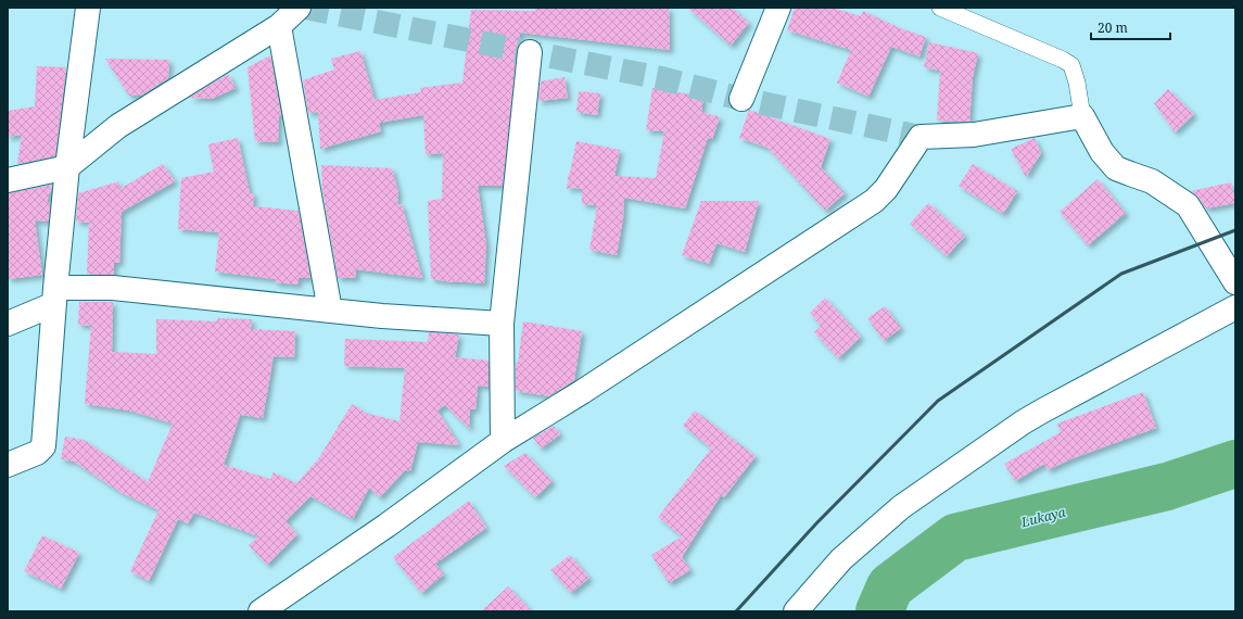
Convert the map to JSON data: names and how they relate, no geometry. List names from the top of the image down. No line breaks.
{"water":["Lukaya"],"scale_bar":"20 m"}
